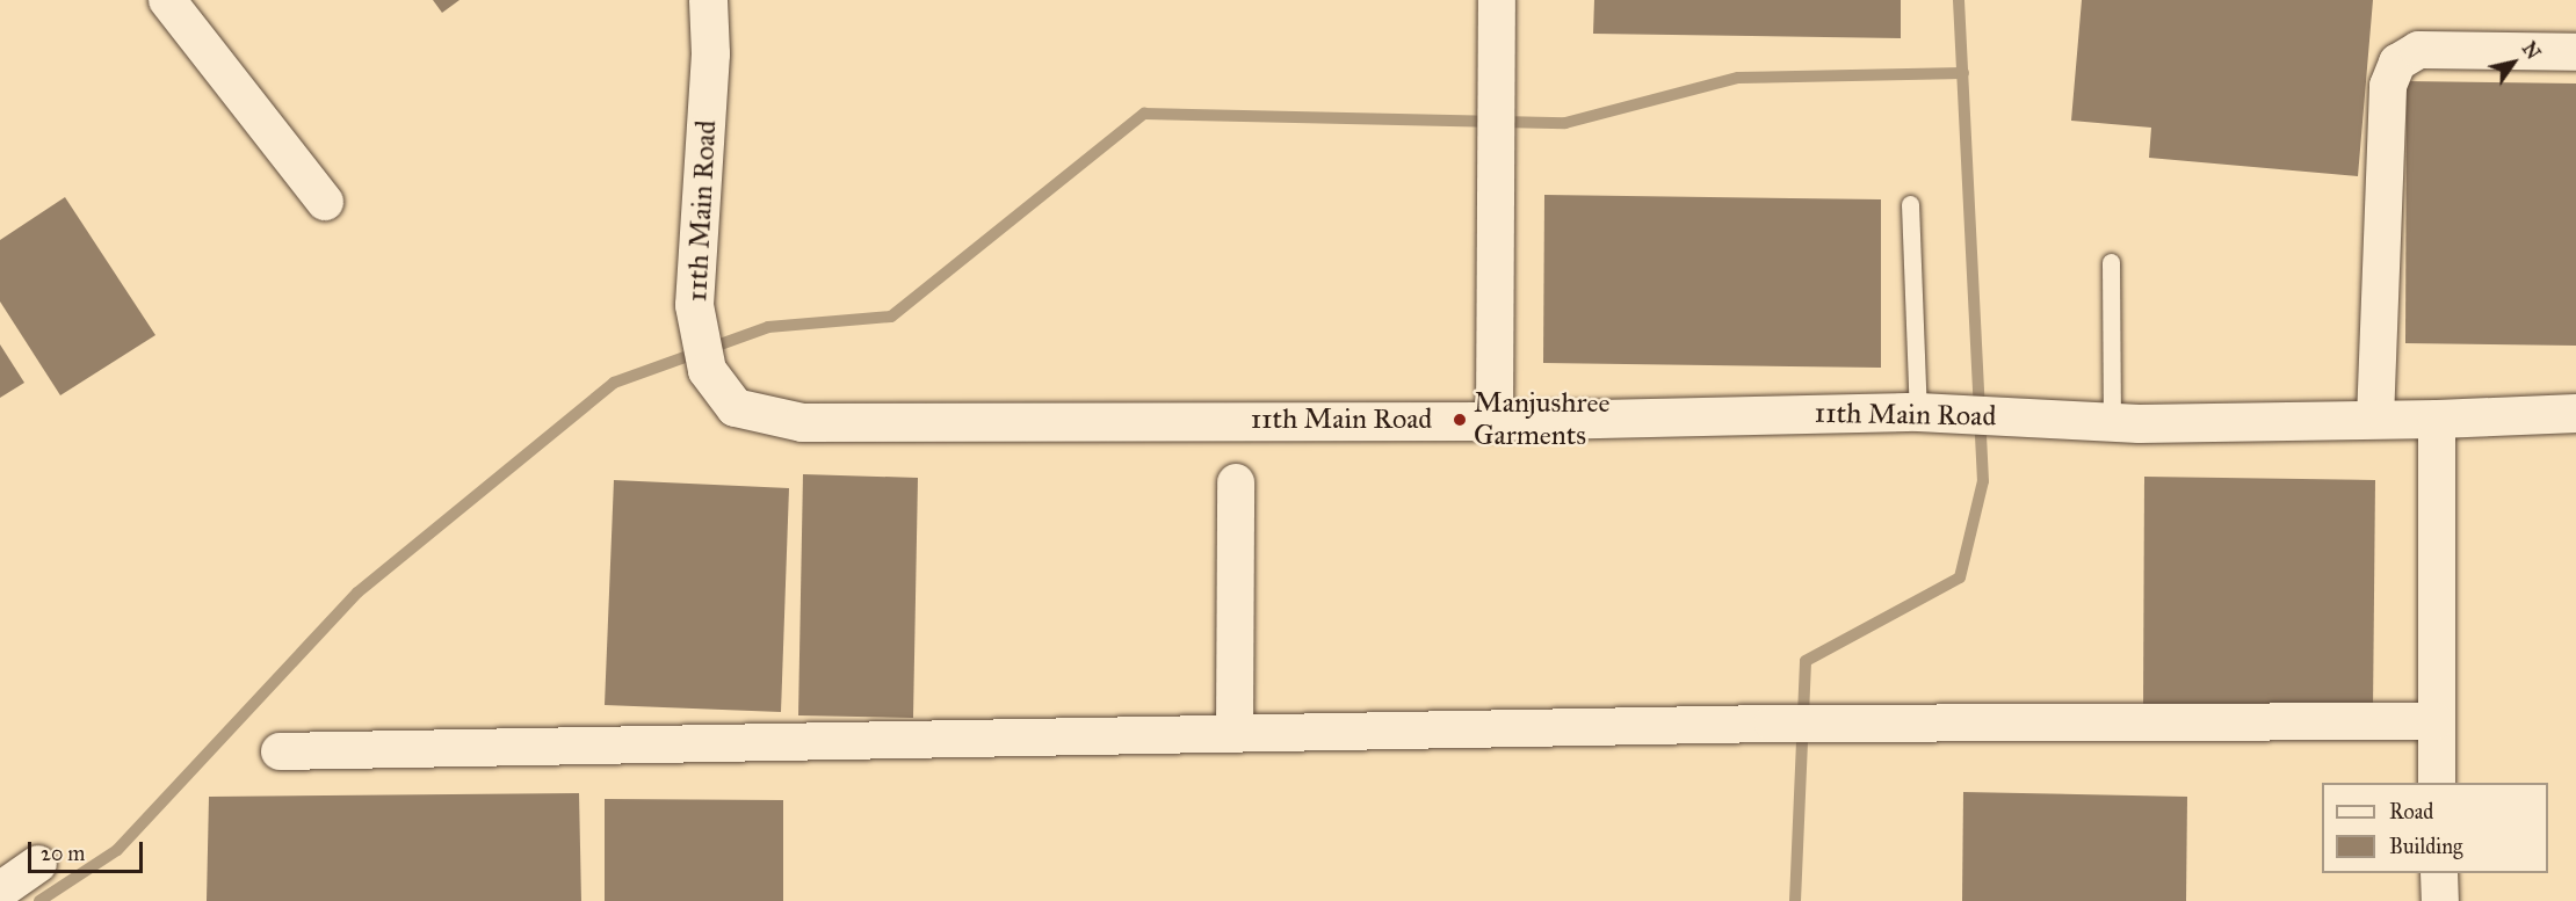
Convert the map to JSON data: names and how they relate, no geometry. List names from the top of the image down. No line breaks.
{"streets":{"street":["11th Main Road"]},"places":["Manjushree Garments"],"legend":["Road","Building"],"scale_bar":"20 m","north":"top right"}
